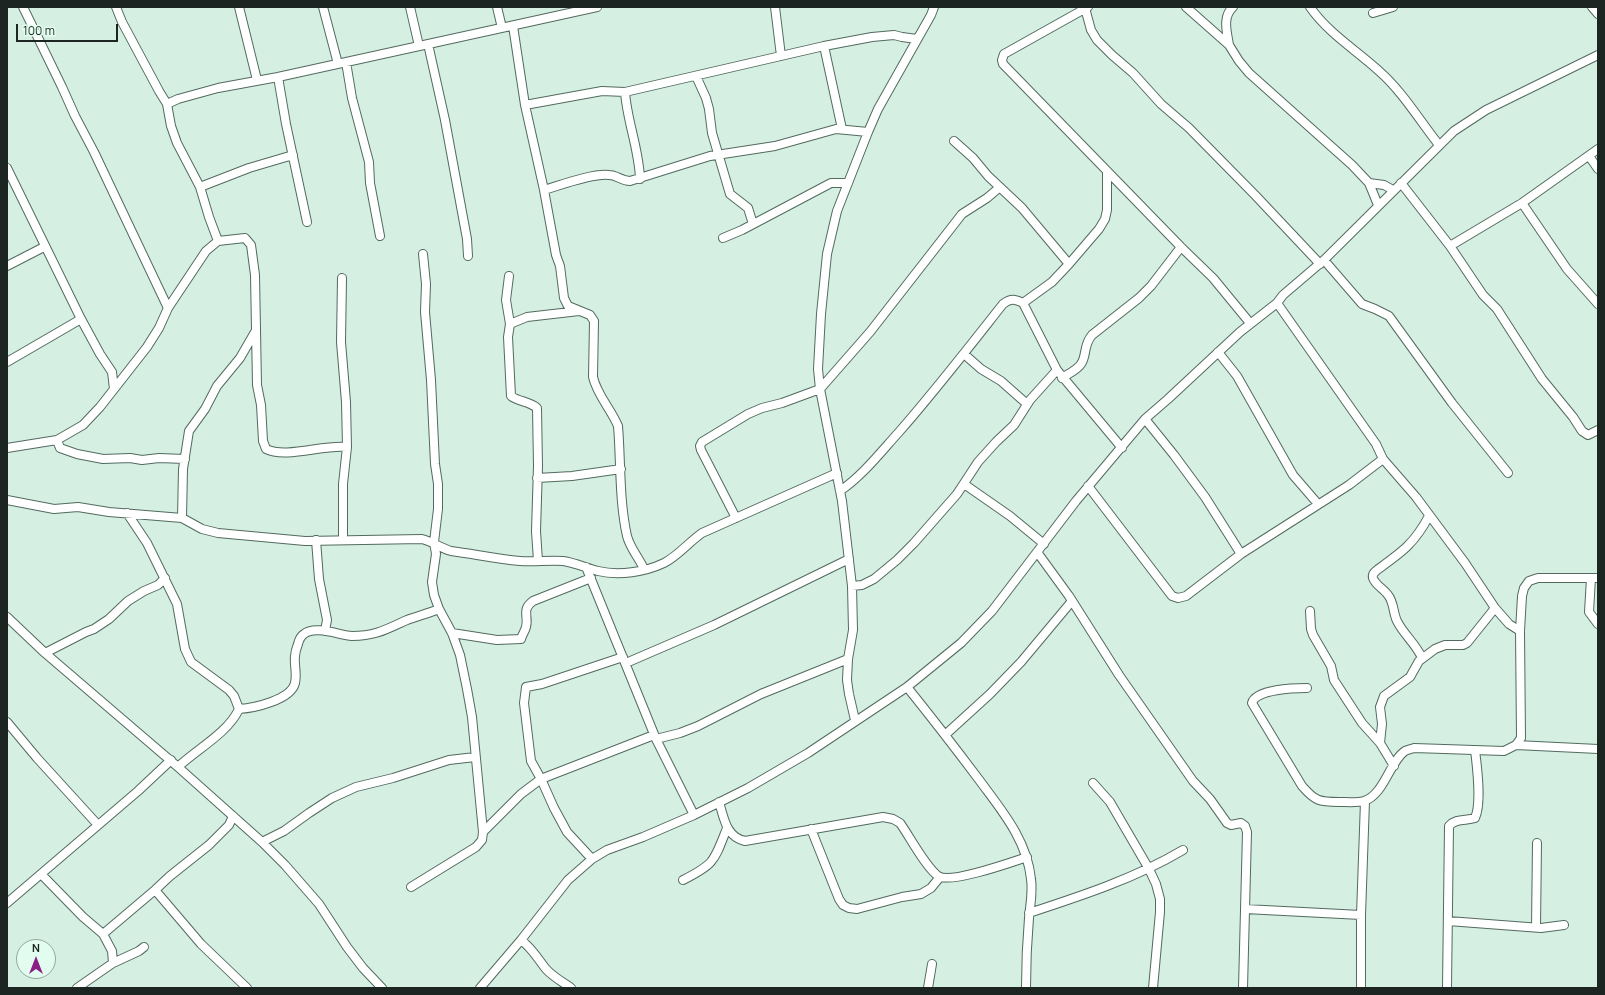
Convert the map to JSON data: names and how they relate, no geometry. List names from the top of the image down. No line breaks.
{"scale_bar":"100 m","north":"top"}
